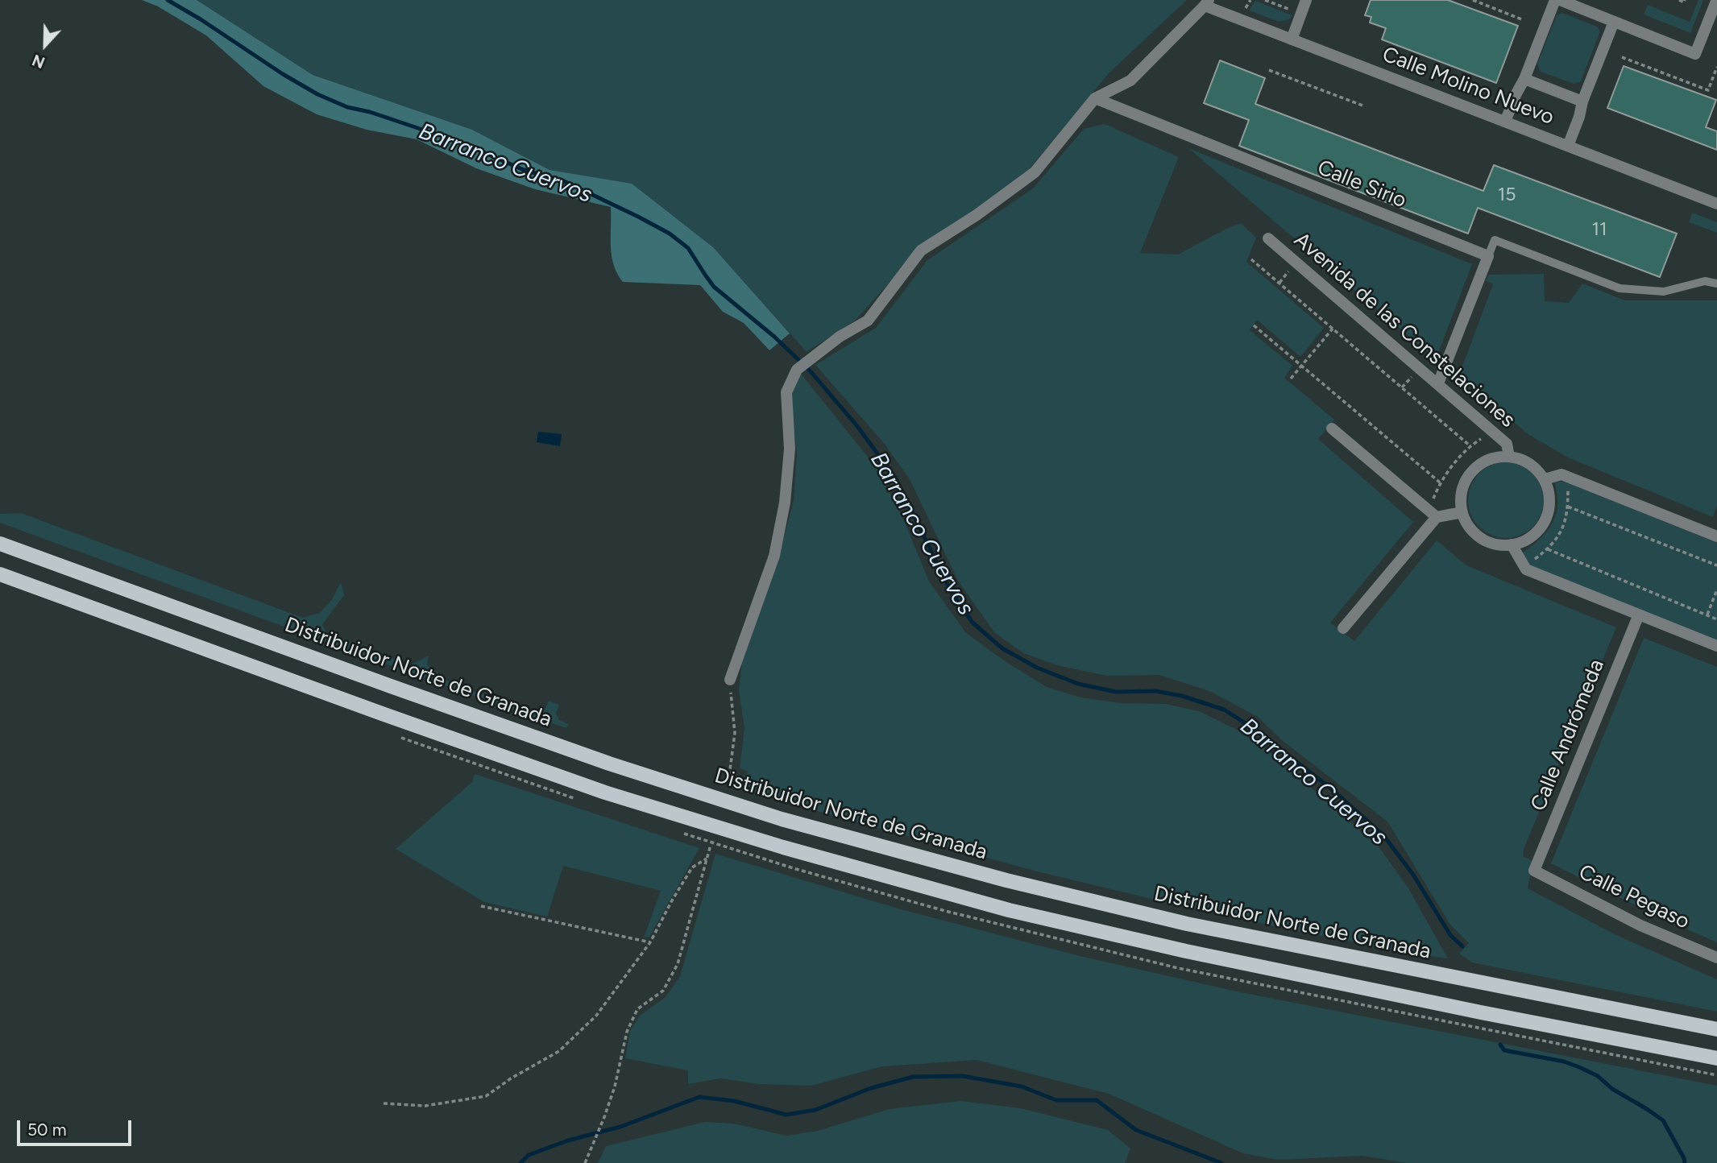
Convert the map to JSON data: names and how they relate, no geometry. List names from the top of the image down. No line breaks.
{"streets":{"main road":["Distribuidor Norte de Granada"],"street":["Calle Molino Nuevo","Calle Sirio","Avenida de las Constelaciones","Calle Andrómeda","Calle Pegaso"]},"crossings":[["Calle Andrómeda","Calle Pegaso"]],"water":["Barranco Cuervos"],"house_numbers":["15","11"],"scale_bar":"50 m","north":"bottom"}
